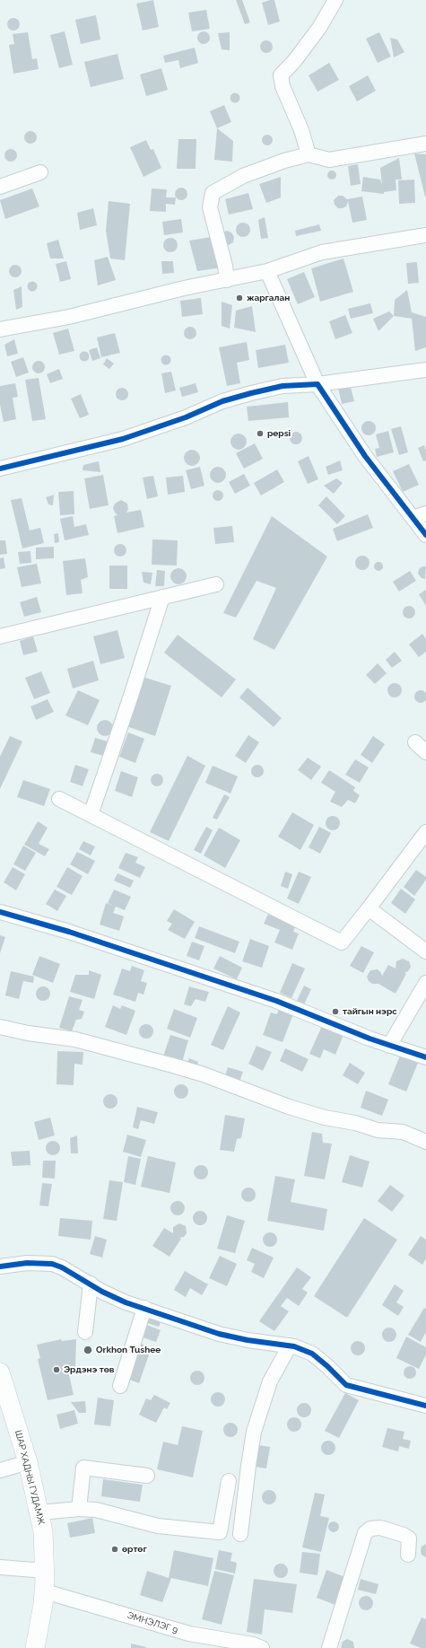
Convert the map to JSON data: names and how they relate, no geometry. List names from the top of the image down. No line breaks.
{"streets":{"main road":["ШАР ХАДНЫ ГУДАМЖ"],"street":["ЭМНЭЛЭГ 9"]},"crossings":[["ШАР ХАДНЫ ГУДАМЖ","ЭМНЭЛЭГ 9"]],"places":["жаргалан","pepsi","тайгын нэрс","Orkhon Tushee","Эрдэнэ төв","өртөг"]}
